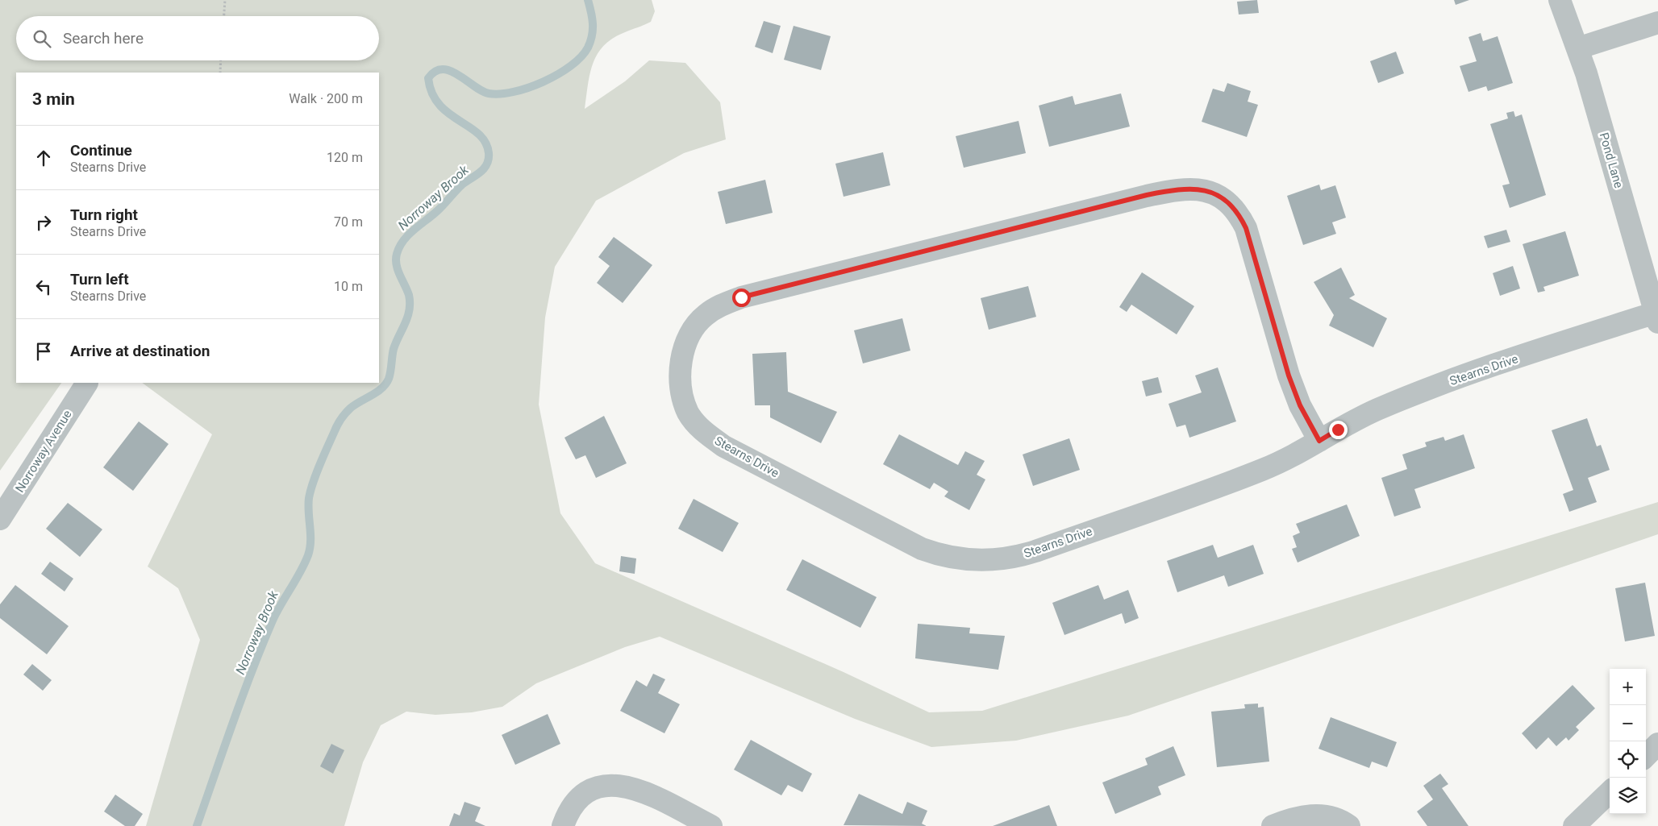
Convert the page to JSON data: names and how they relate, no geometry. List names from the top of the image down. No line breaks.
{"streets":{"street":["Pond Lane","Stearns Drive","Norroway Avenue"]},"crossings":[["Pond Lane","Stearns Drive"]],"water":["Norroway Brook"],"page":{"search":"Search here","heading":["3 min","Walk · 200 m"],"list":[["Continue","Stearns Drive","120 m"],["Turn right","Stearns Drive","70 m"],["Turn left","Stearns Drive","10 m"],"Arrive at destination"],"map_buttons":["+","−"]}}
